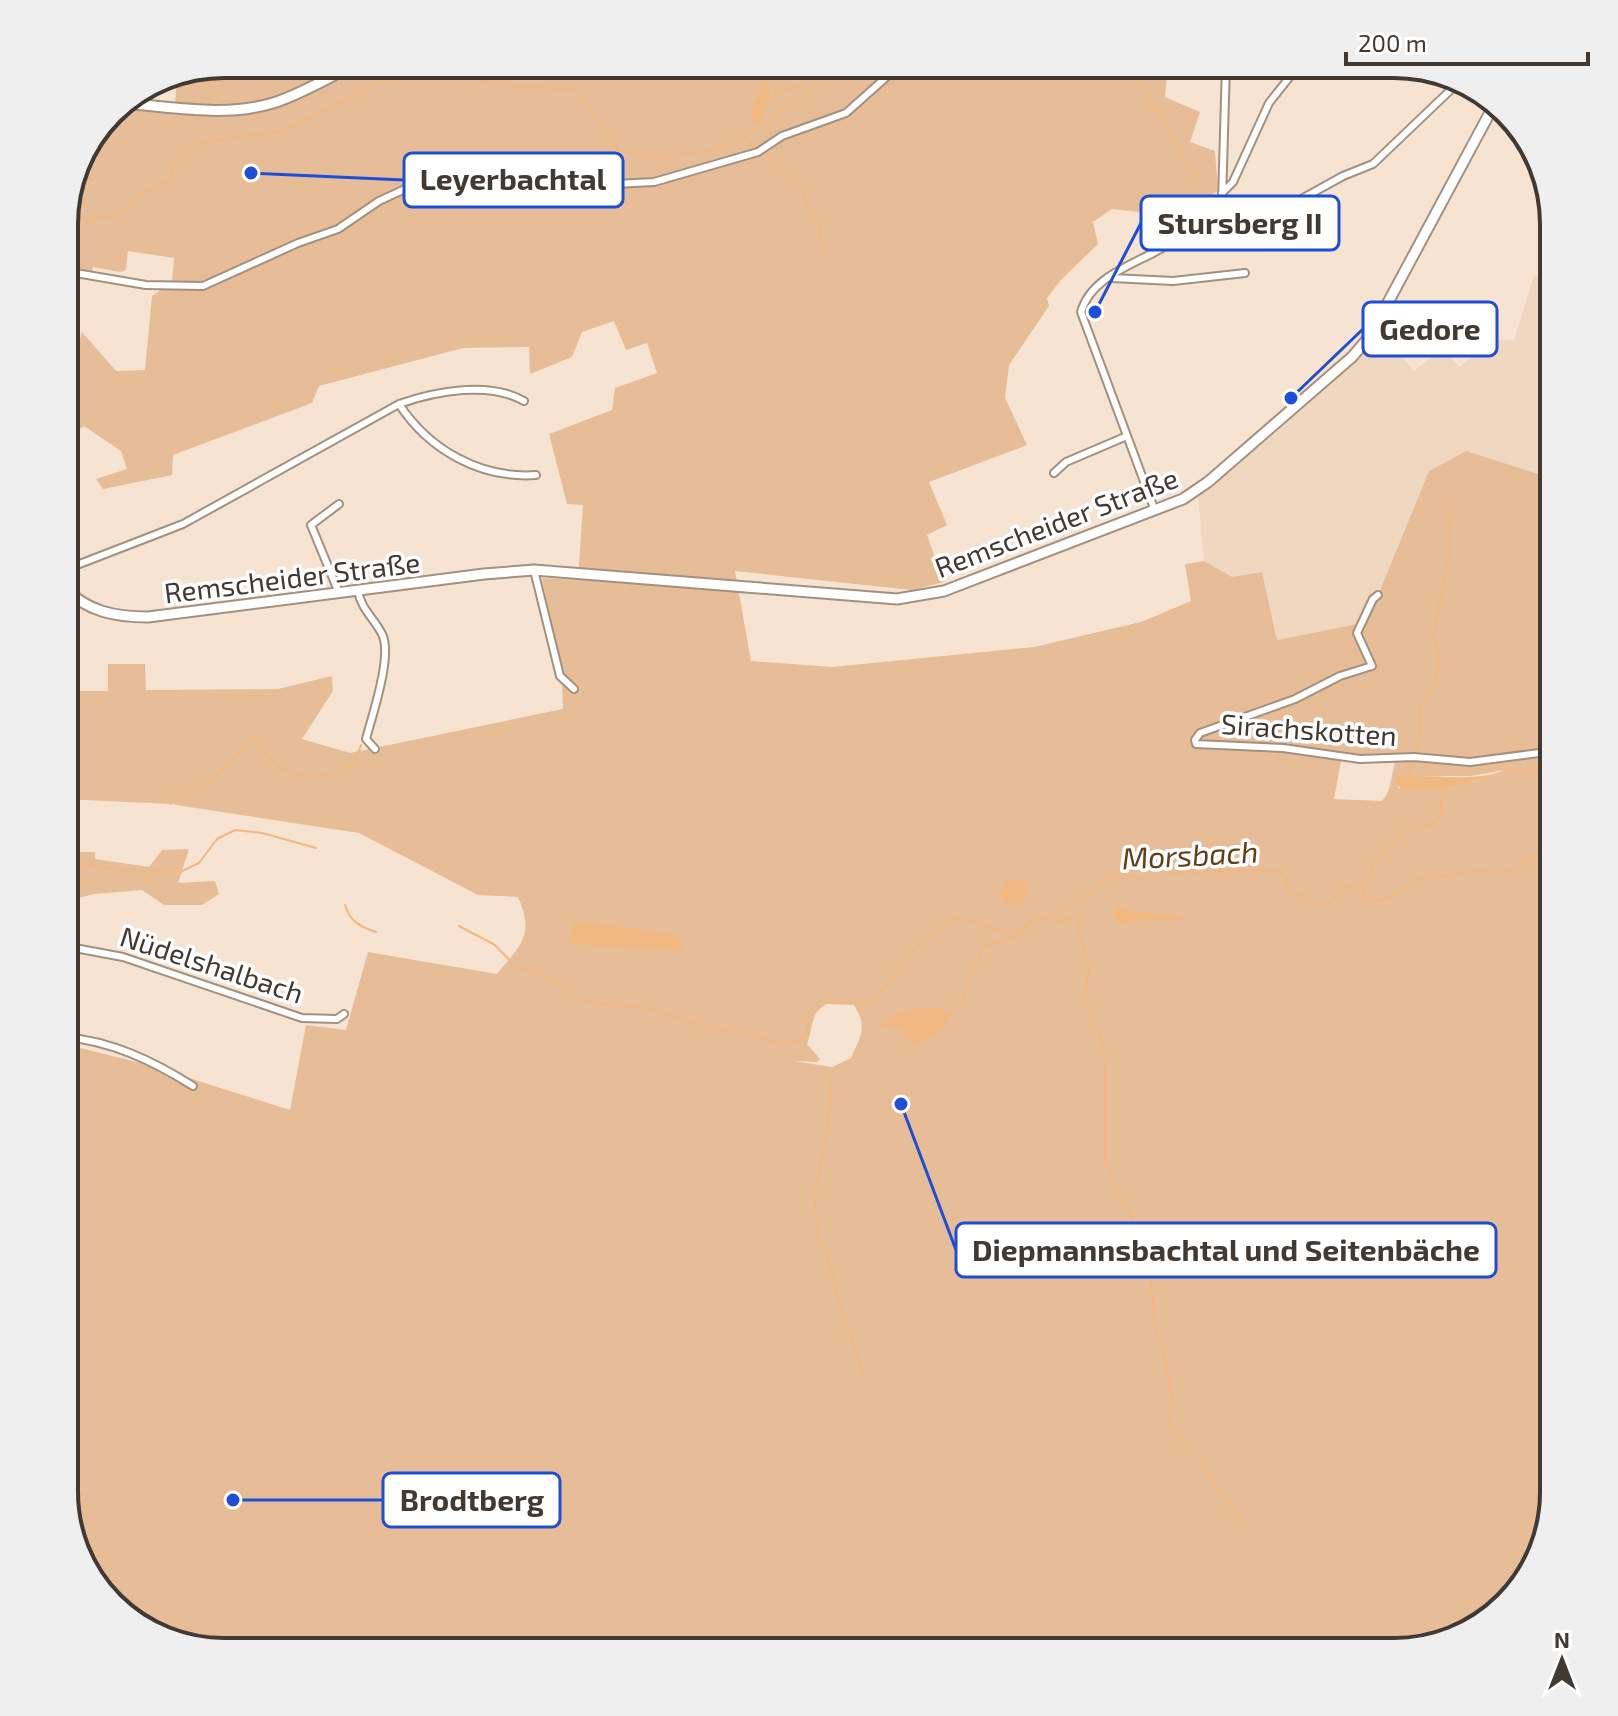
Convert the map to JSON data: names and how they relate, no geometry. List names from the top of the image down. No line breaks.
{"streets":{"main road":["Remscheider Straße"],"street":["Sirachskotten","Nüdelshalbach"]},"water":["Morsbach"],"places":["Leyerbachtal","Stursberg II","Gedore","Diepmannsbachtal und Seitenbäche","Brodtberg"],"scale_bar":"200 m","north":"top"}
